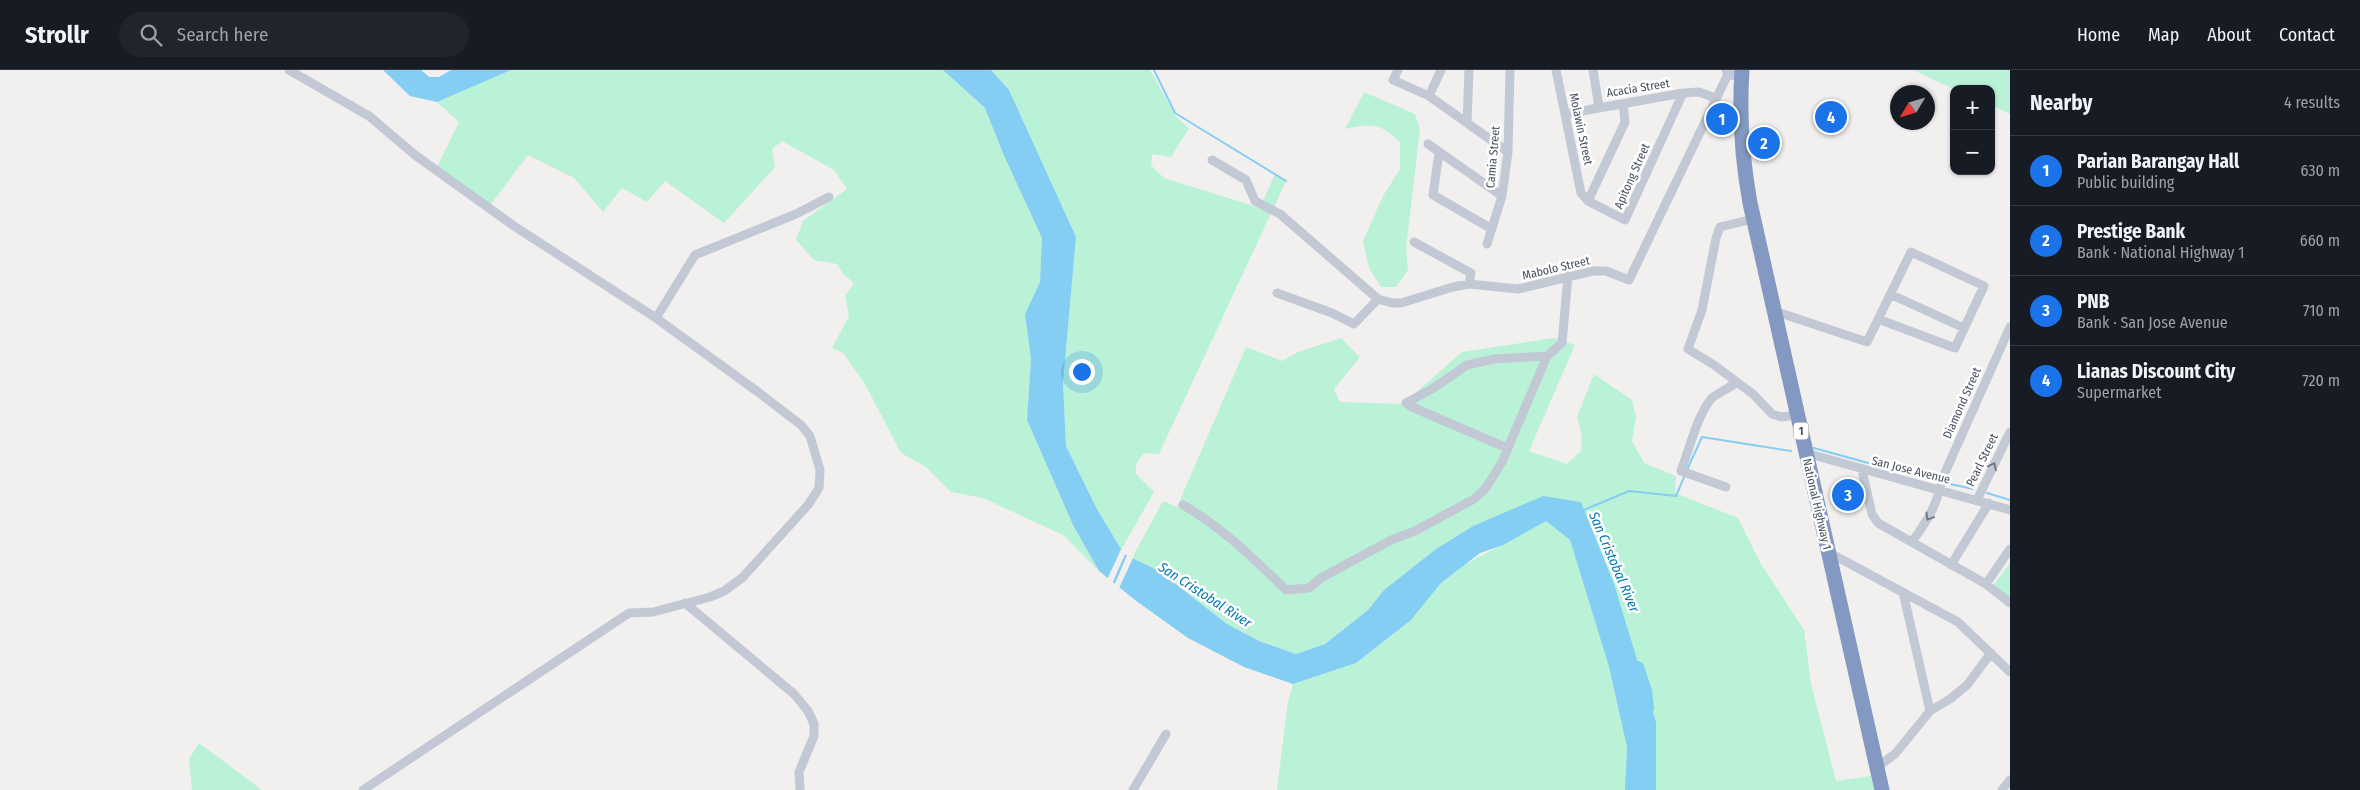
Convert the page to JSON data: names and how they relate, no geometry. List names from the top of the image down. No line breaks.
{"streets":{"highway":["1","National Highway 1"],"street":["Acacia Street","Molawin Street","Camia Street","Apitong Street","Mabolo Street","Diamond Street","Pearl Street","San Jose Avenue"]},"crossings":[["Acacia Street","Molawin Street"],["Acacia Street","Apitong Street"],["Acacia Street","Mabolo Street"],["Molawin Street","Apitong Street"],["Mabolo Street","National Highway 1"],["Diamond Street","San Jose Avenue"],["Pearl Street","San Jose Avenue"],["San Jose Avenue","National Highway 1"]],"one_way":["Pearl Street"],"water":["San Cristobal River"],"north":"bottom left","page":{"header":"Strollr","search":"Search here","nav":["Home","Map","About","Contact"],"heading":["Nearby","4 results"],"map_buttons":["+","−"],"pins":["4","1","2","3"],"list":[{"mark":"1","name":"Parian Barangay Hall","note":"Public building","value":"630 m"},{"mark":"2","name":"Prestige Bank","note":"Bank · National Highway 1","value":"660 m"},{"mark":"3","name":"PNB","note":"Bank · San Jose Avenue","value":"710 m"},{"mark":"4","name":"Lianas Discount City","note":"Supermarket","value":"720 m"}]}}
